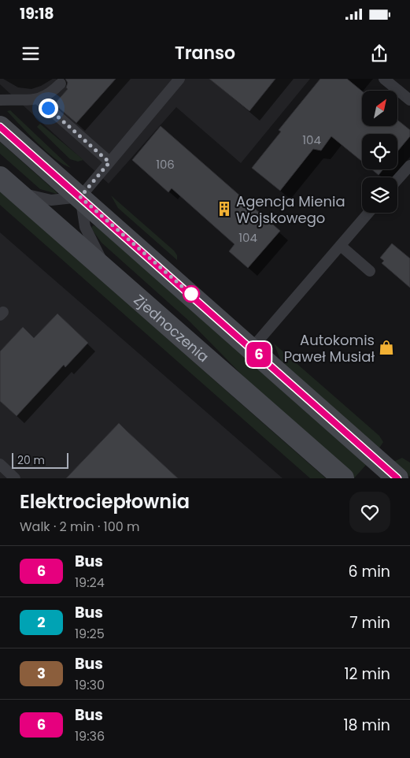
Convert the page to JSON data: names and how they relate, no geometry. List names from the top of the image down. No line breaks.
{"streets":{"main road":["Zjednoczenia"]},"places":{"building":["Agencja Mienia Wojskowego"],"shop":["Autokomis Paweł Musiał"]},"lines":["bus line 6"],"house_numbers":["104","106","104"],"scale_bar":"20 m","north":"top right","page":{"status":"19:18","header":"Transo","on_map":"6","scale":"20 m","heading":["Elektrociepłownia","Walk · 2 min · 100 m"],"list":[{"mark":"6","name":"Bus","note":"19:24","value":"6 min"},{"mark":"2","name":"Bus","note":"19:25","value":"7 min"},{"mark":"3","name":"Bus","note":"19:30","value":"12 min"},{"mark":"6","name":"Bus","note":"19:36","value":"18 min"}]}}
